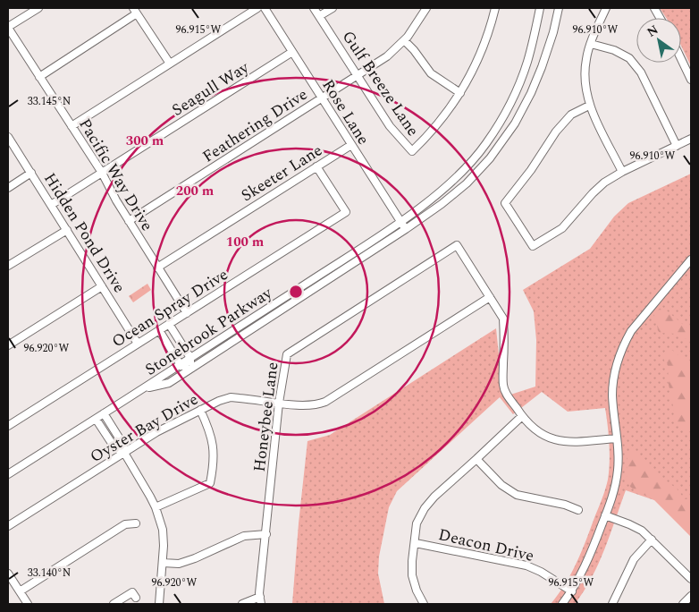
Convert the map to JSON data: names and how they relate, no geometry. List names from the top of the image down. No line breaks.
{"streets":{"street":["Gulf Breeze Lane","Seagull Way","Rose Lane","Feathering Drive","Skeeter Lane","Pacific Way Drive","Hidden Pond Drive","Ocean Spray Drive","Stonebrook Parkway","Honeybee Lane","Oyster Bay Drive","Deacon Drive"]},"crossings":[["Gulf Breeze Lane","Feathering Drive"],["Seagull Way","Rose Lane"],["Seagull Way","Pacific Way Drive"],["Seagull Way","Hidden Pond Drive"],["Rose Lane","Feathering Drive"],["Rose Lane","Skeeter Lane"],["Rose Lane","Stonebrook Parkway"],["Feathering Drive","Pacific Way Drive"],["Skeeter Lane","Pacific Way Drive"],["Skeeter Lane","Ocean Spray Drive"],["Pacific Way Drive","Ocean Spray Drive"],["Hidden Pond Drive","Ocean Spray Drive"],["Honeybee Lane","Oyster Bay Drive"]],"north":"top left","coordinates":["96.915°W","96.910°W","33.145°N","96.920°W","33.140°N"],"rings":["300 m","200 m","100 m"]}
